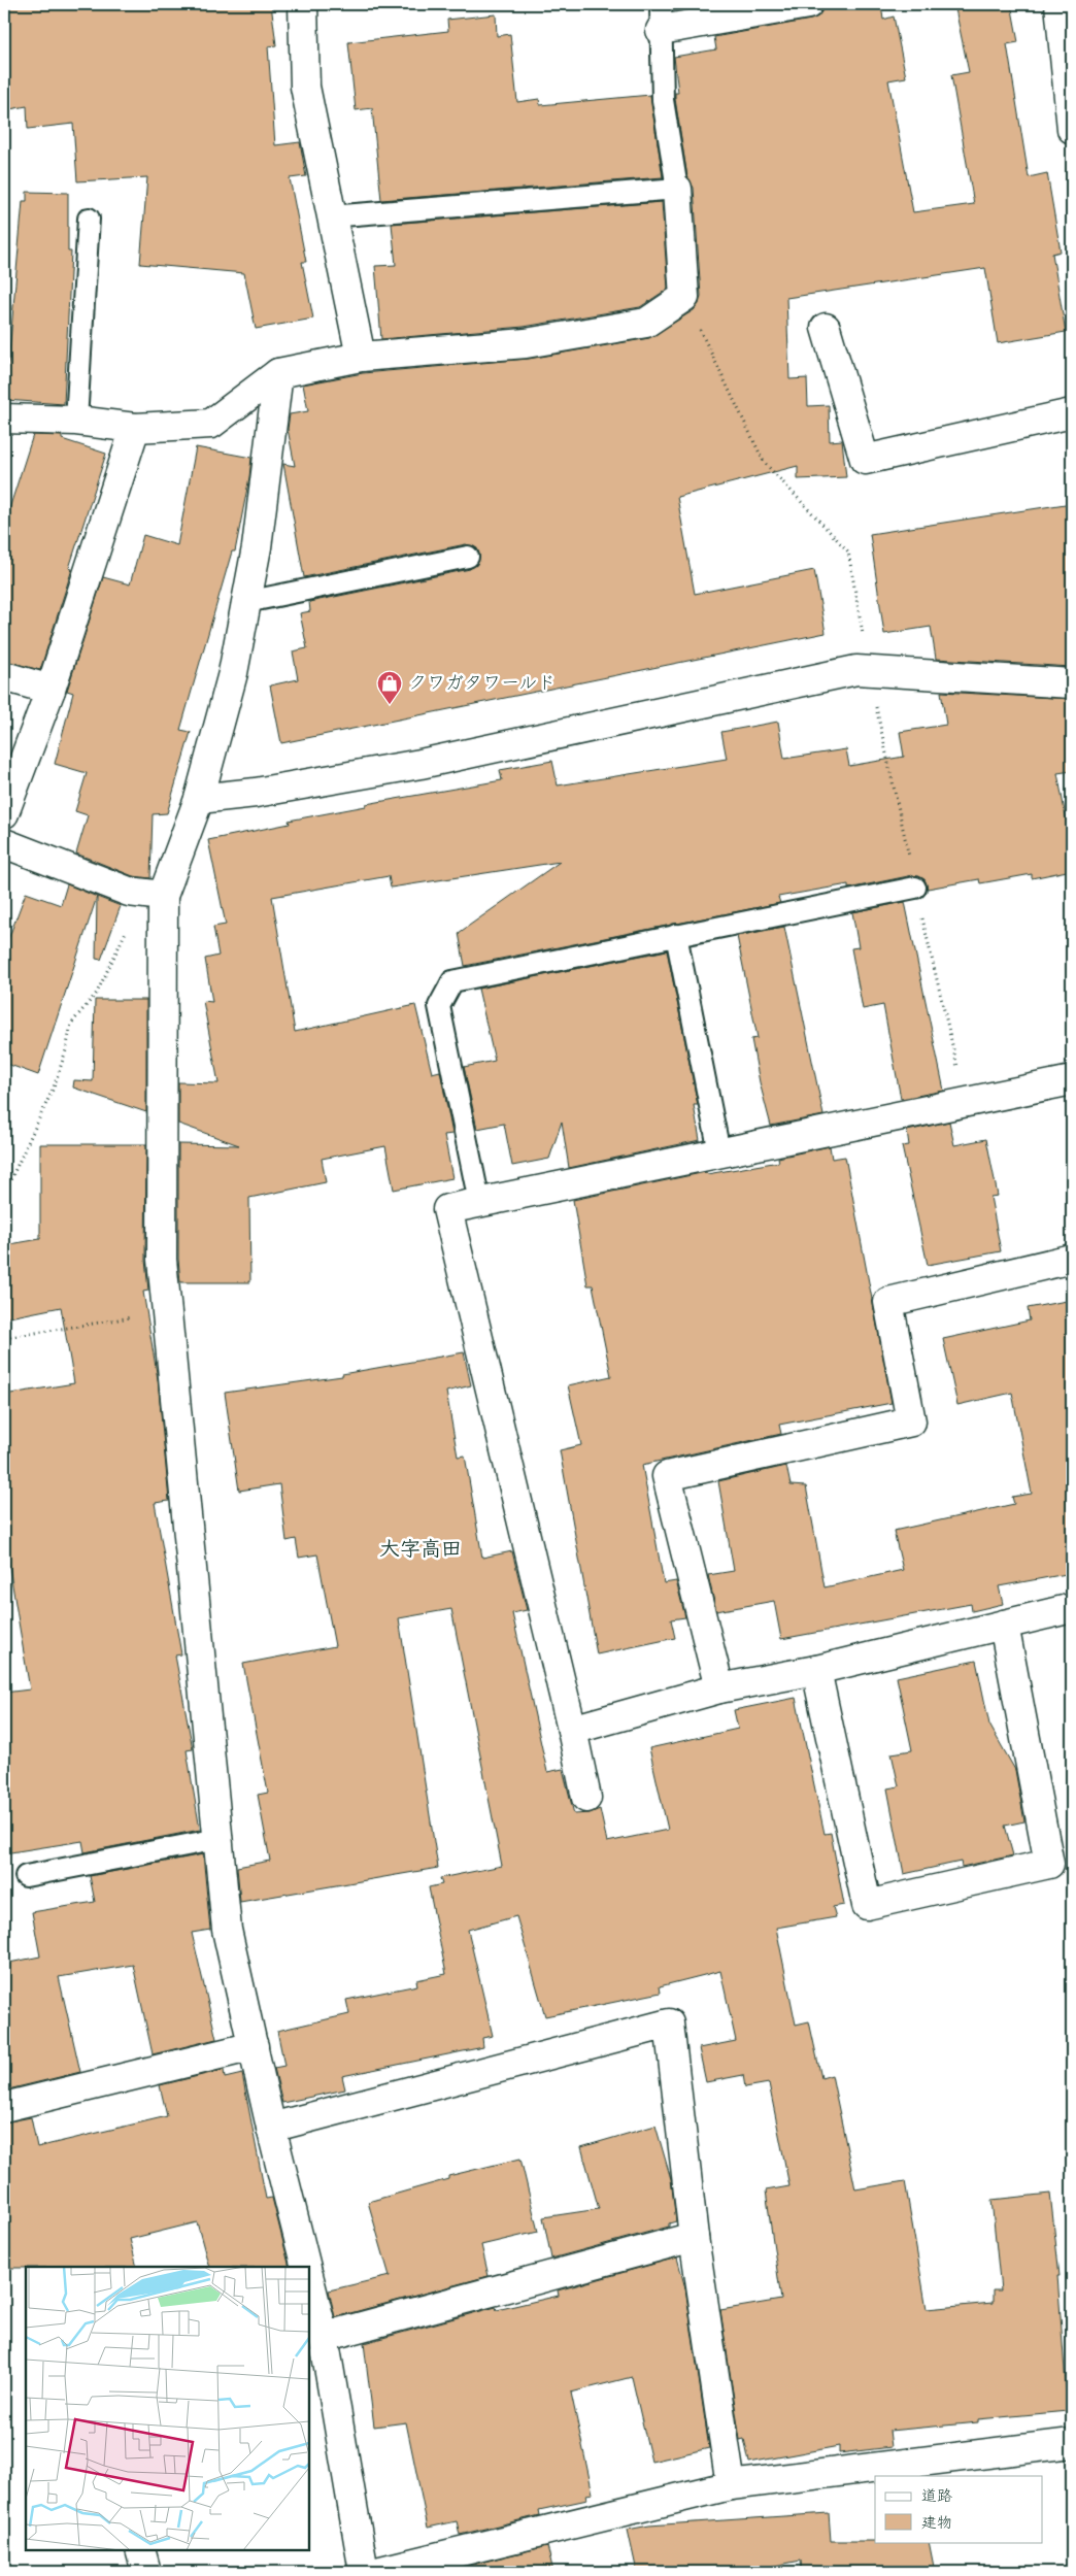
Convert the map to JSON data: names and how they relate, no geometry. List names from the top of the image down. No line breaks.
{"districts":["大字高田"],"places":{"shop":["クワガタワールド"]},"legend":["道路","建物"]}
